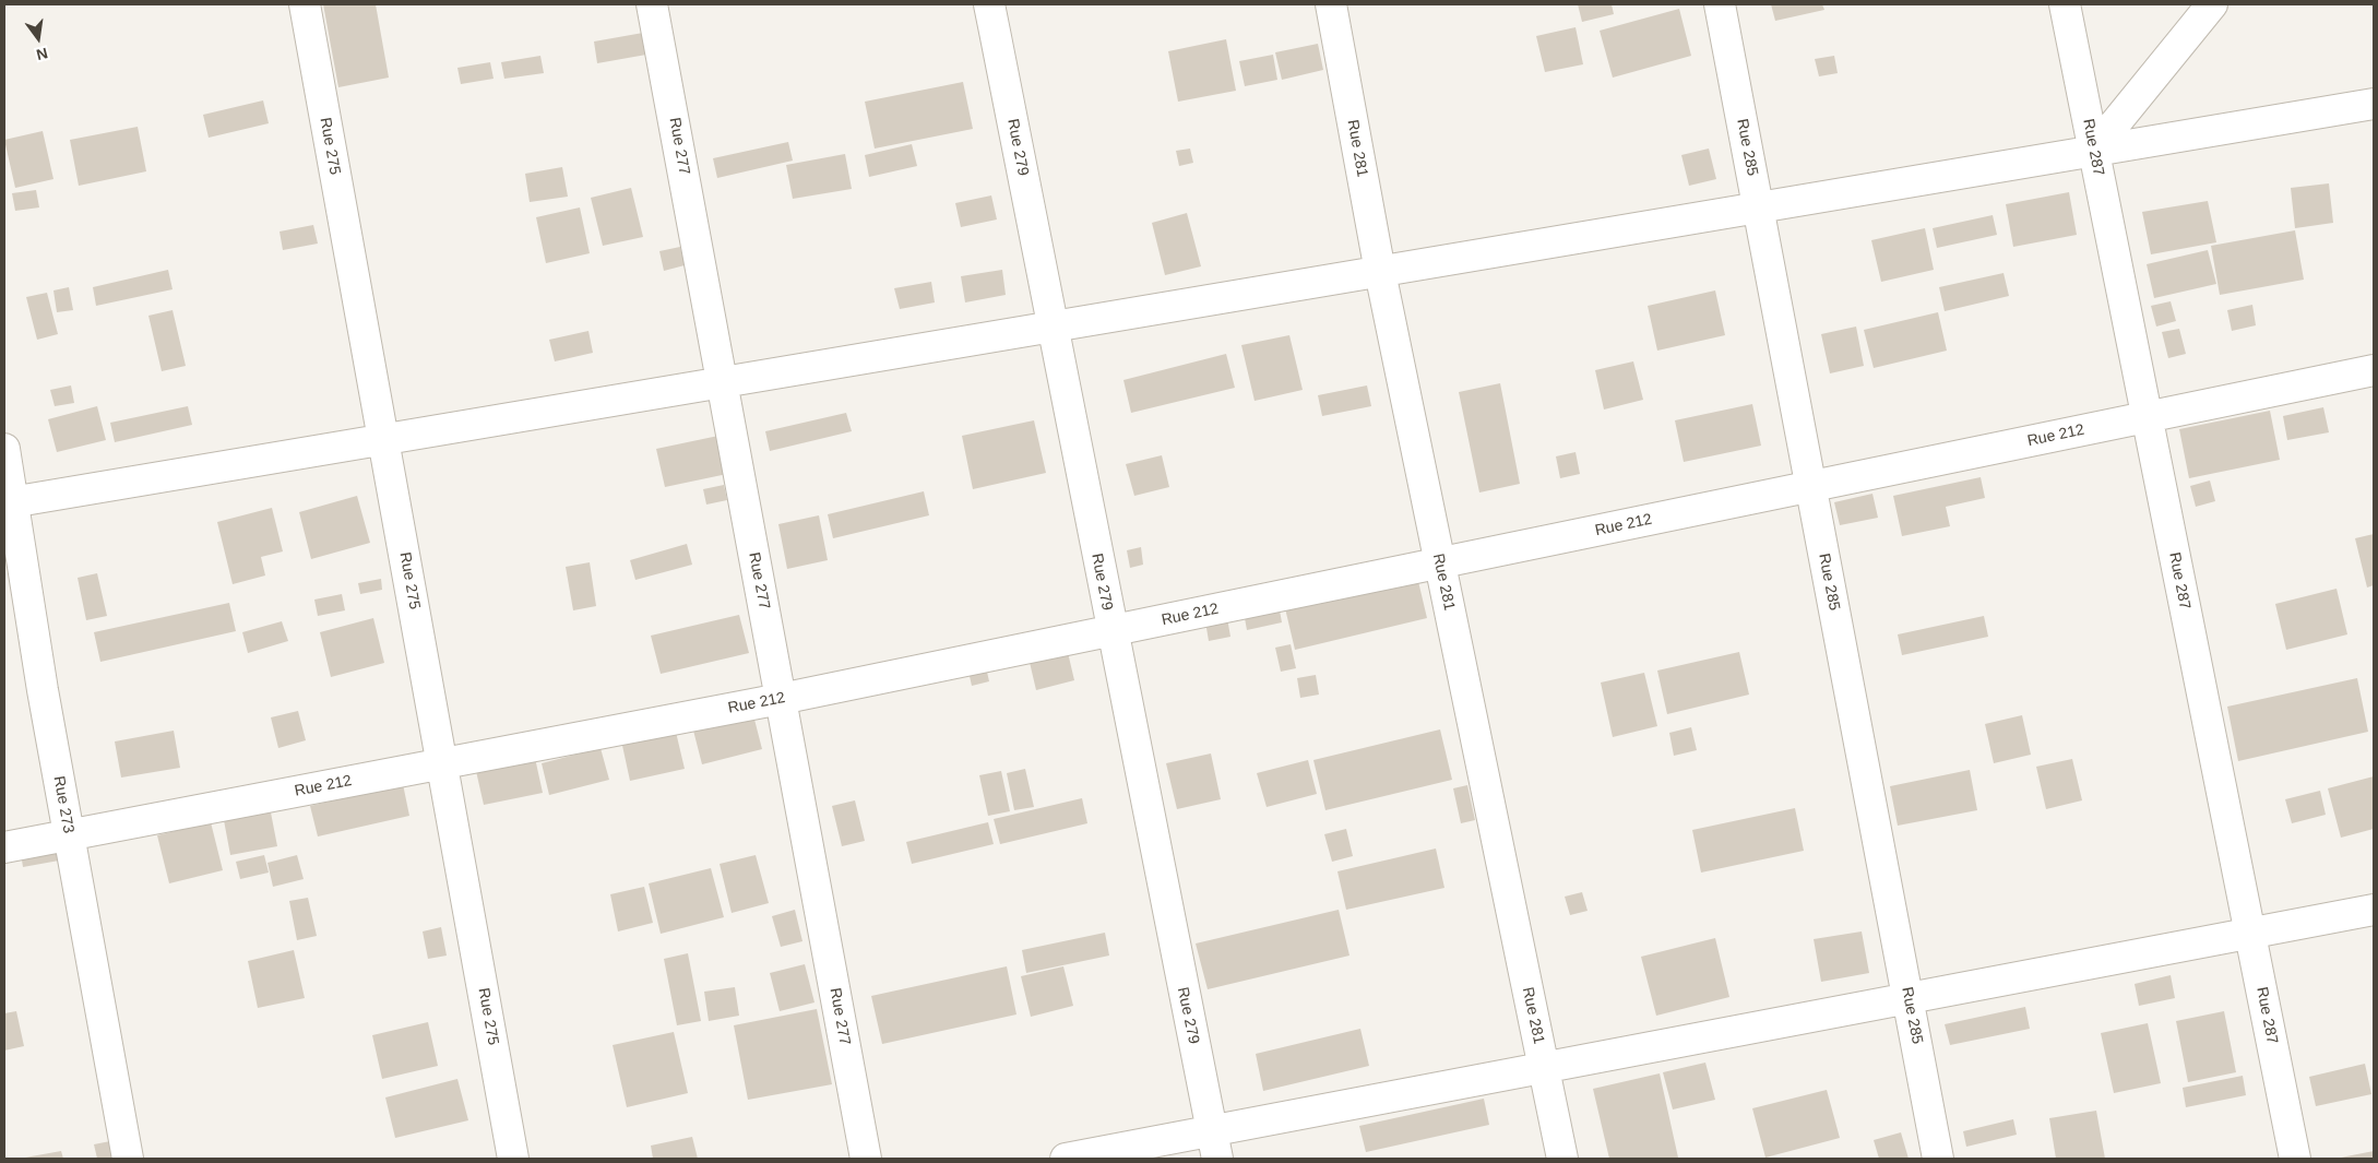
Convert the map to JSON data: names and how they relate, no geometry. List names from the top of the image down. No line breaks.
{"streets":{"street":["Rue 275","Rue 277","Rue 279","Rue 285","Rue 287","Rue 281","Rue 212","Rue 273"]},"crossings":[["Rue 275","Rue 212"],["Rue 277","Rue 212"],["Rue 279","Rue 212"],["Rue 285","Rue 212"],["Rue 287","Rue 212"],["Rue 281","Rue 212"],["Rue 212","Rue 273"]],"north":"bottom"}
